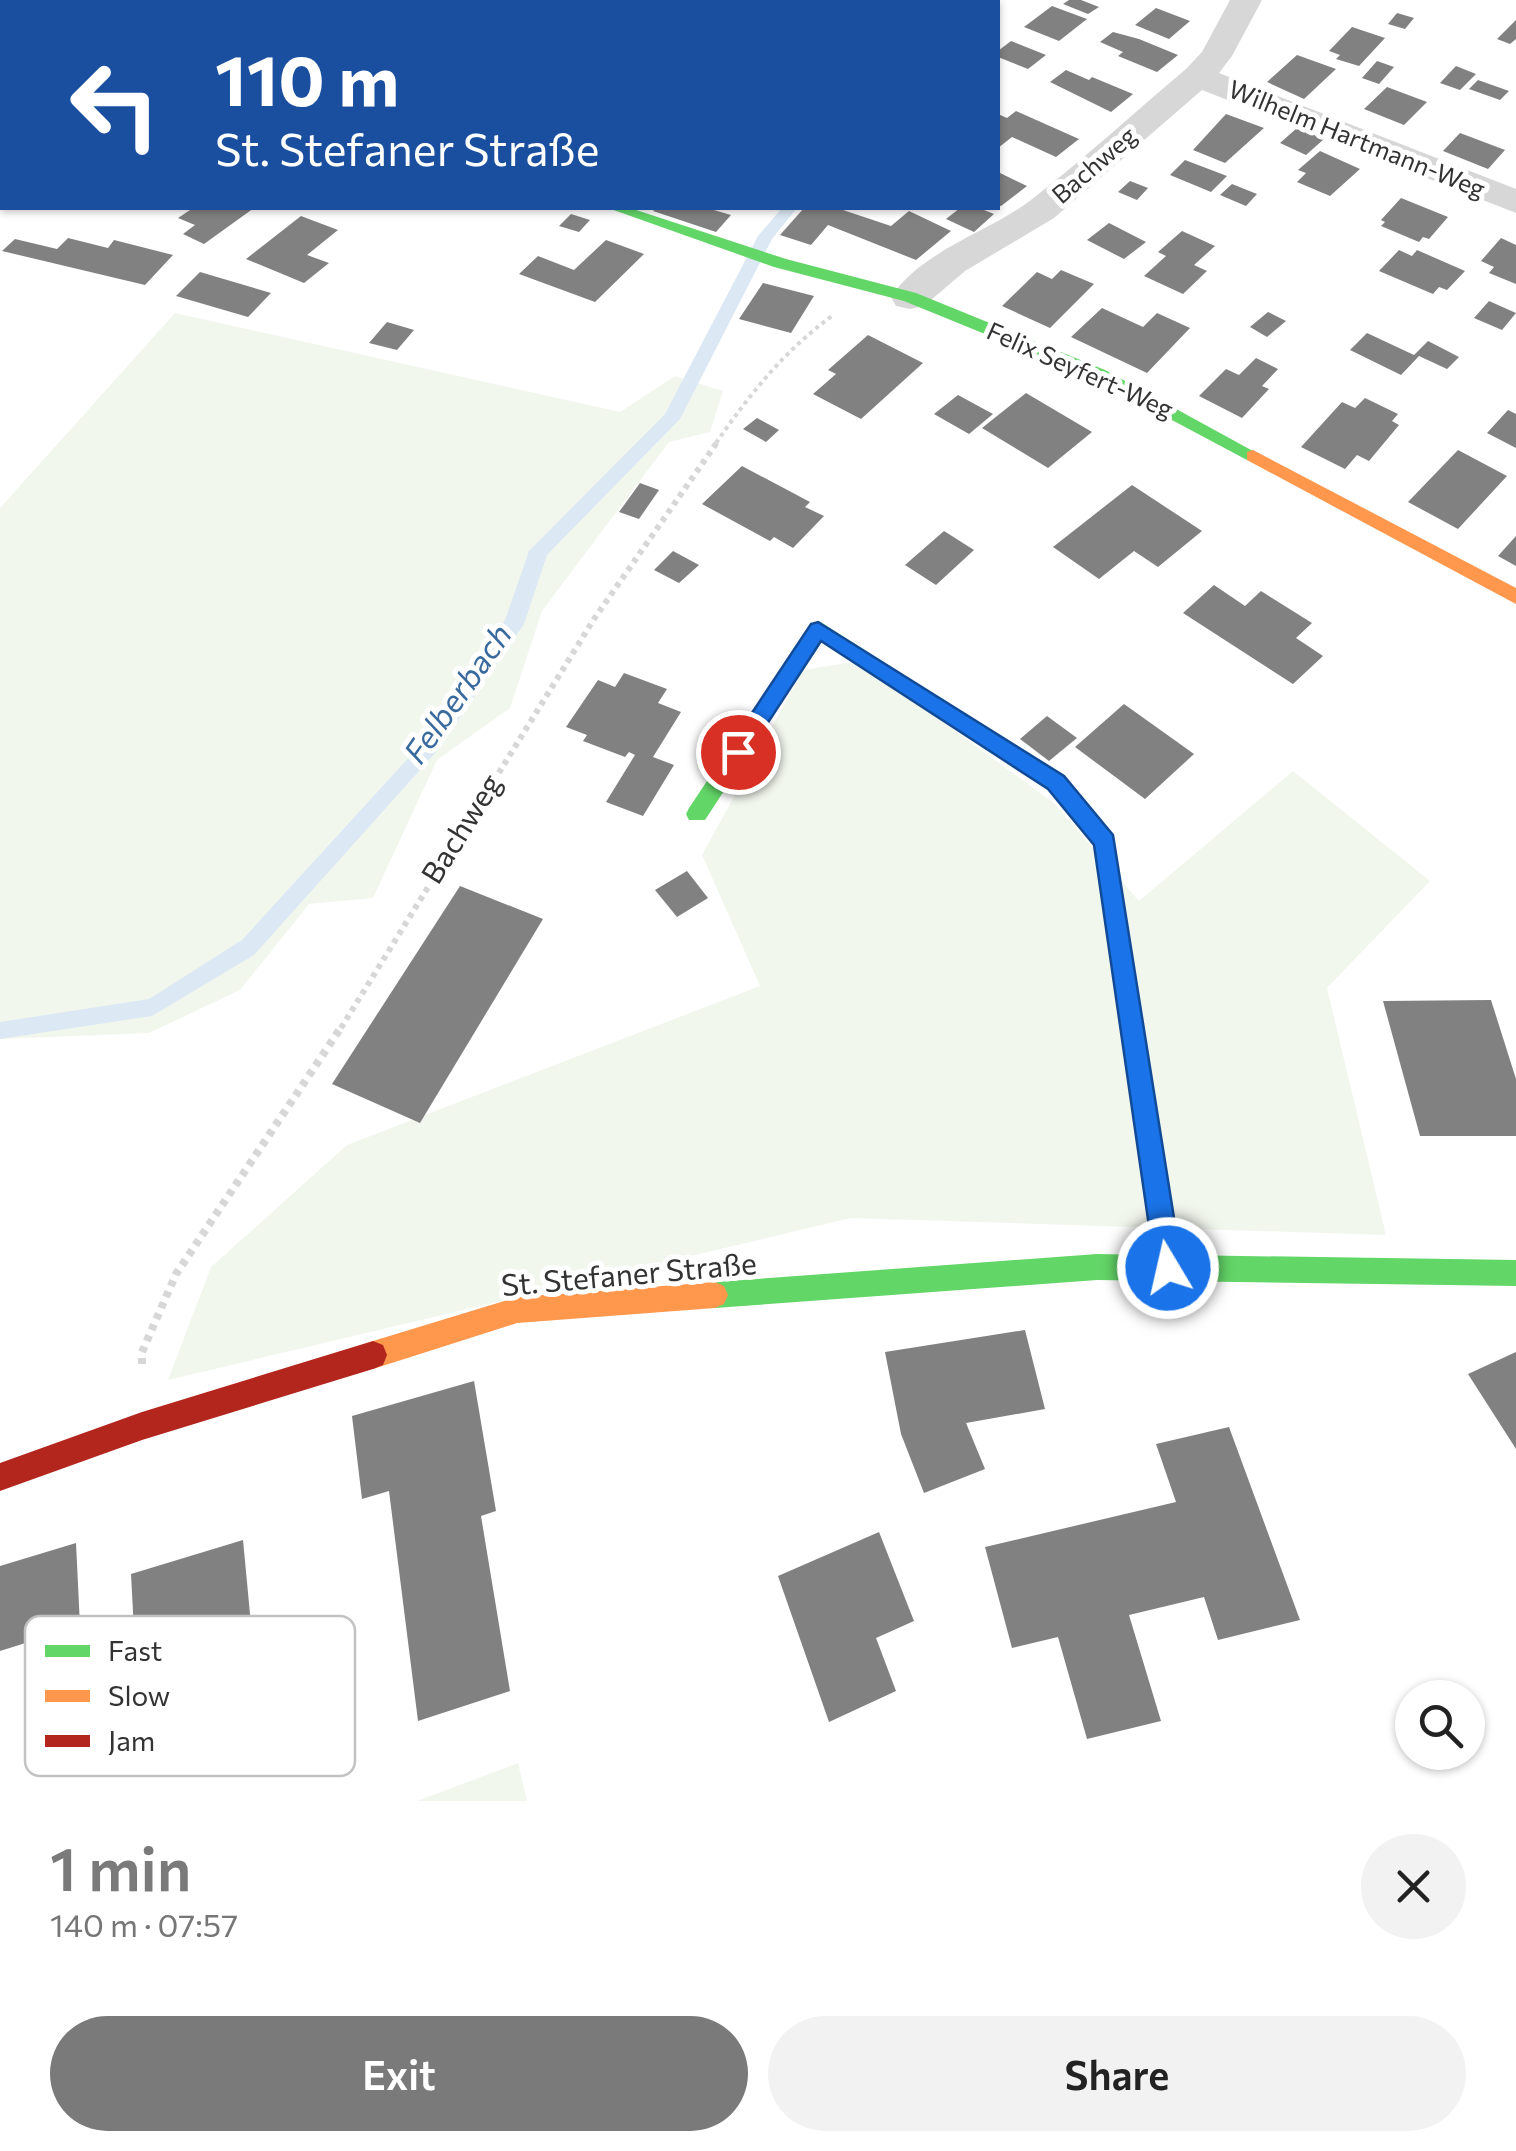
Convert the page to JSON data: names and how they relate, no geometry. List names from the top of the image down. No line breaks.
{"streets":{"street":["Wilhelm Hartmann-Weg","Bachweg","Felix Seyfert-Weg","St. Stefaner Straße"]},"crossings":[["Wilhelm Hartmann-Weg","Bachweg"],["Bachweg","Felix Seyfert-Weg"],["Bachweg","St. Stefaner Straße"]],"water":["Felberbach"],"legend":["Fast","Slow","Jam"],"page":{"turn":["110 m","St. Stefaner Straße"],"heading":["1 min","140 m · 07:57"],"buttons":["Exit","Share"]}}
